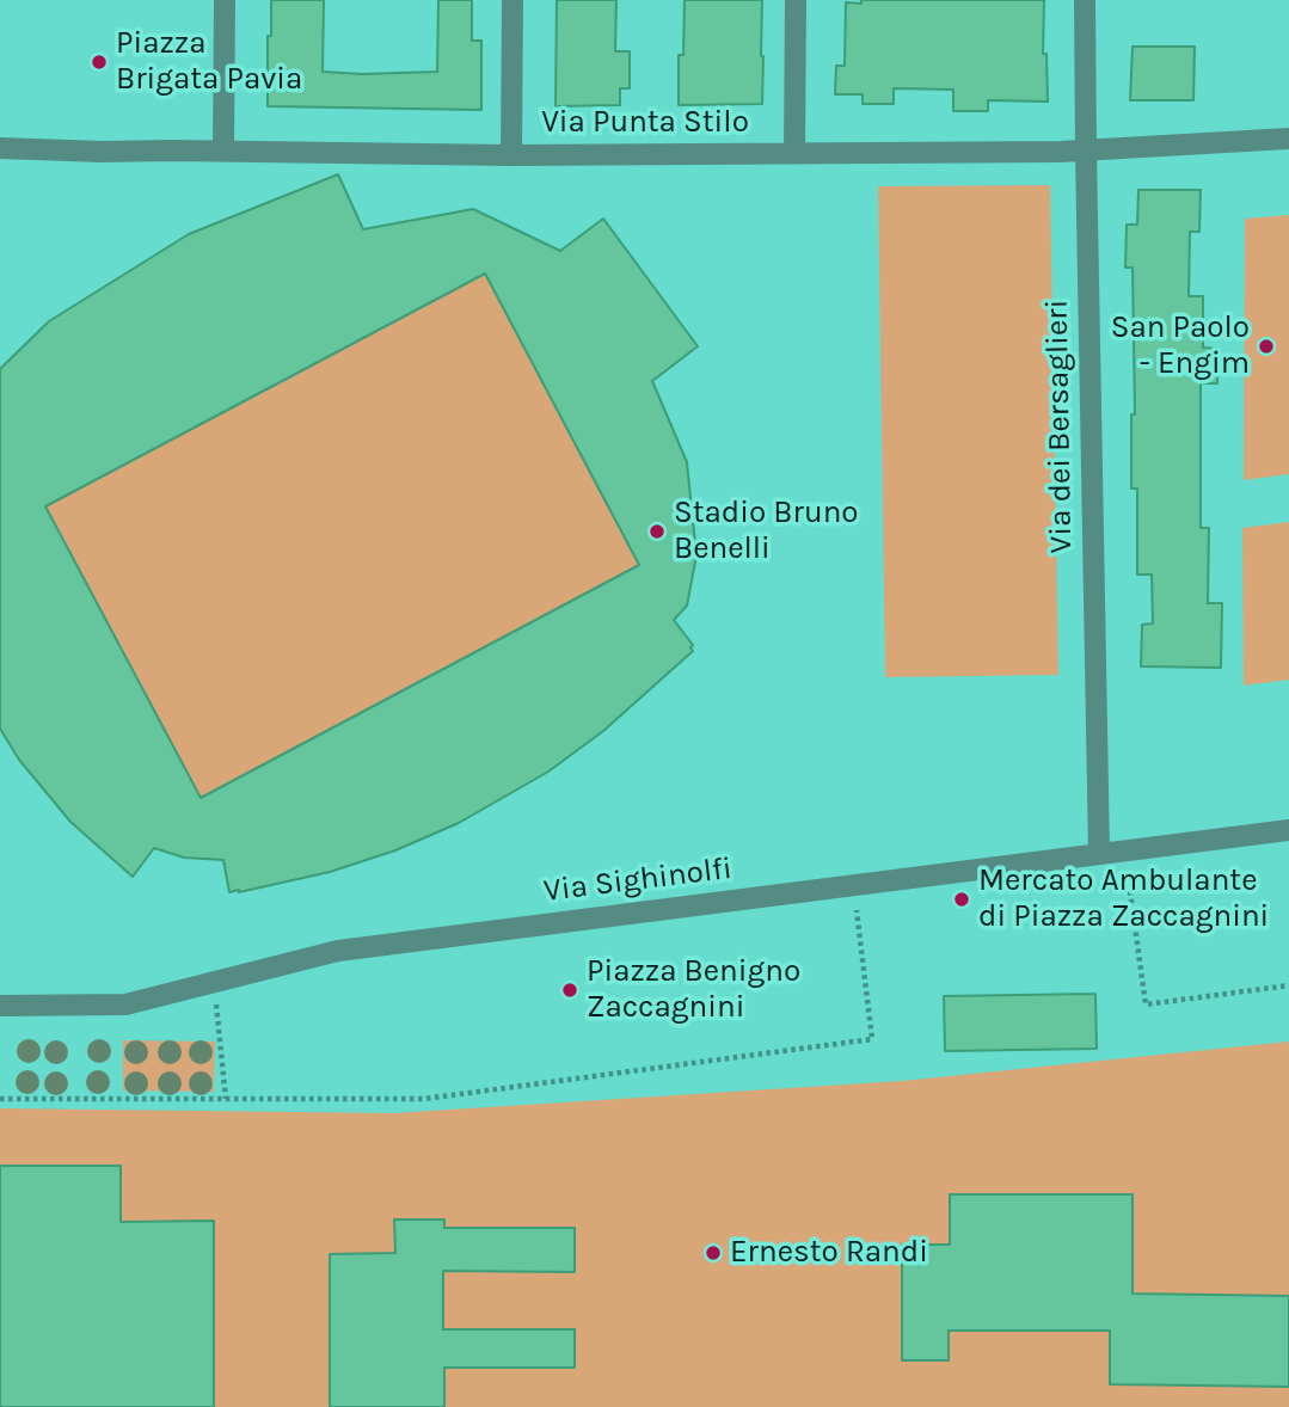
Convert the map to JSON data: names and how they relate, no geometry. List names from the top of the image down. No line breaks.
{"streets":{"street":["Via Punta Stilo","Via dei Bersaglieri","Via Sighinolfi"]},"crossings":[["Via Punta Stilo","Via dei Bersaglieri"],["Via dei Bersaglieri","Via Sighinolfi"]],"places":["Piazza Brigata Pavia","San Paolo - Engim","Stadio Bruno Benelli","Mercato Ambulante di Piazza Zaccagnini","Piazza Benigno Zaccagnini","Ernesto Randi"]}
